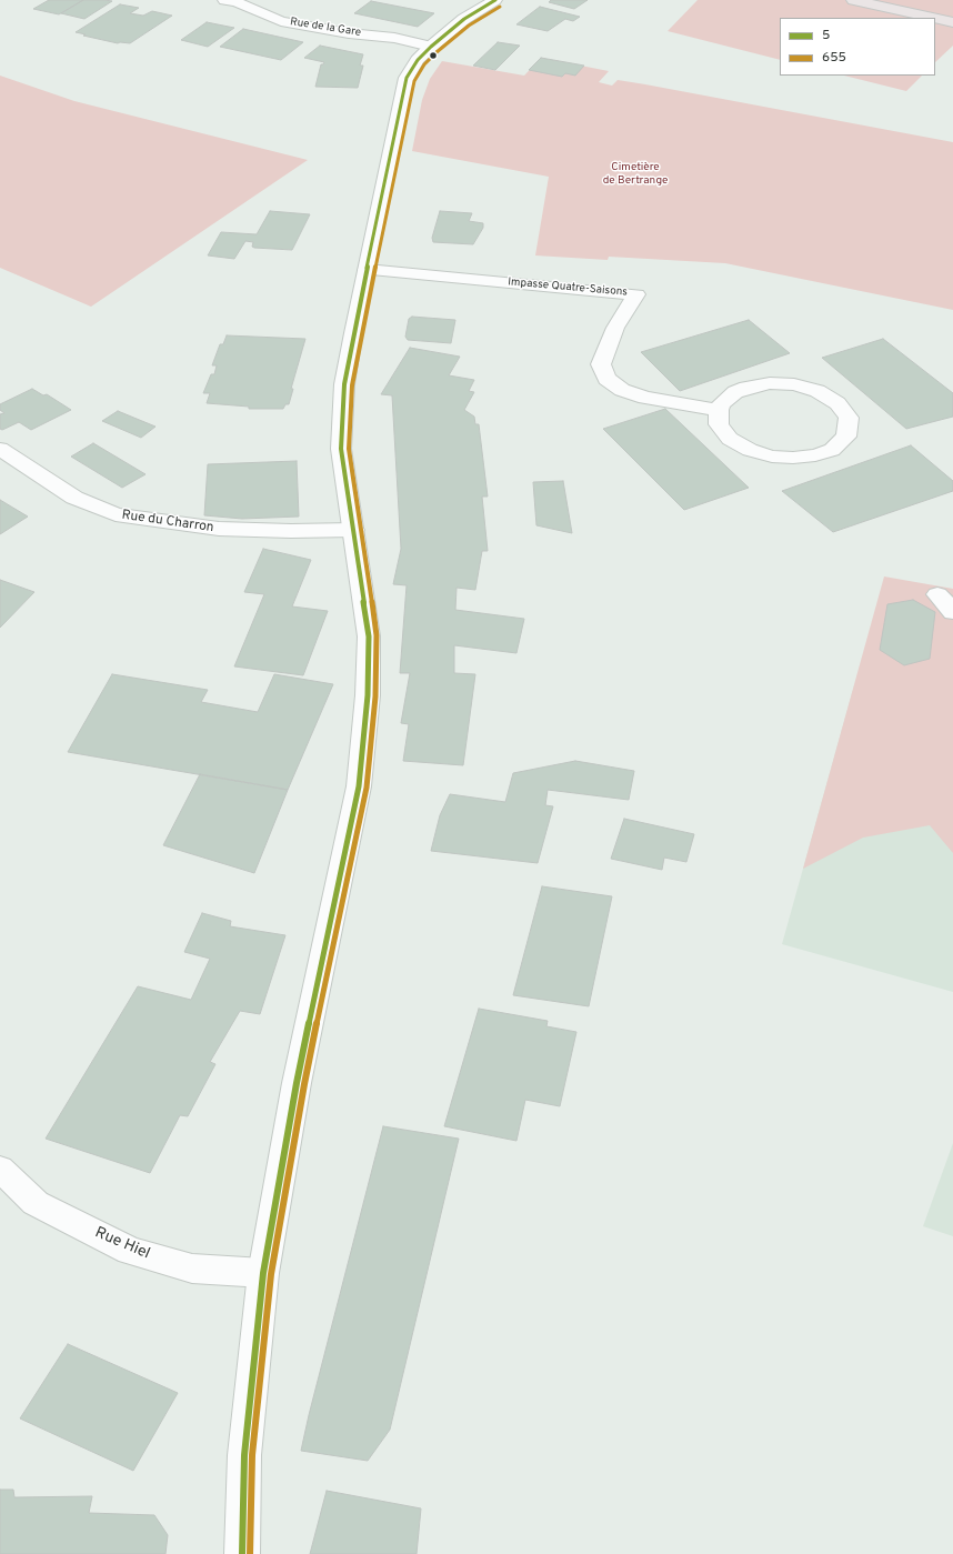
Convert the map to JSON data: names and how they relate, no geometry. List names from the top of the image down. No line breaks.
{"streets":{"street":["Rue de la Gare","Impasse Quatre-Saisons","Rue du Charron","Rue Hiel"]},"parks":["Cimetière de Bertrange"],"lines":["transit line 5","transit line 655"],"legend":["5","655"]}
